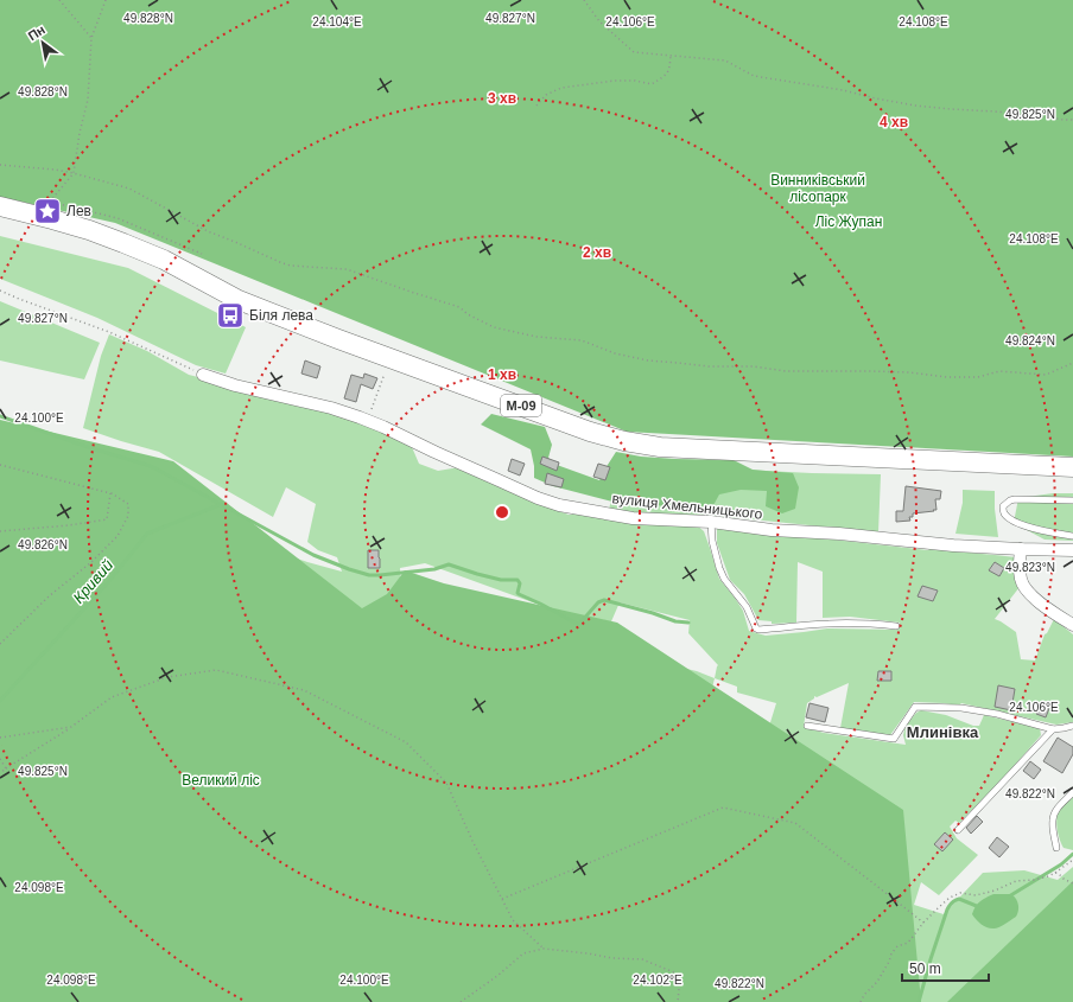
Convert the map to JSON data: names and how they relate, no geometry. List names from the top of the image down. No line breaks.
{"streets":{"main road":["М-09"],"street":["вулиця Хмельницького"]},"districts":["Млинівка"],"water":["Кривий"],"parks":["Винниківський лісопарк","Ліс Жупан","Великий ліс"],"places":{"place":["Лев"],"bus stop":["Бiля лева"]},"scale_bar":"50 m","north":"top left","coordinates":["49.828°N","49.827°N","24.104°E","24.106°E","24.108°E","49.825°N","49.824°N","24.100°E","49.826°N","49.823°N","49.822°N","24.098°E","24.102°E"],"rings":["3 хв","4 хв","2 хв","1 хв"]}
